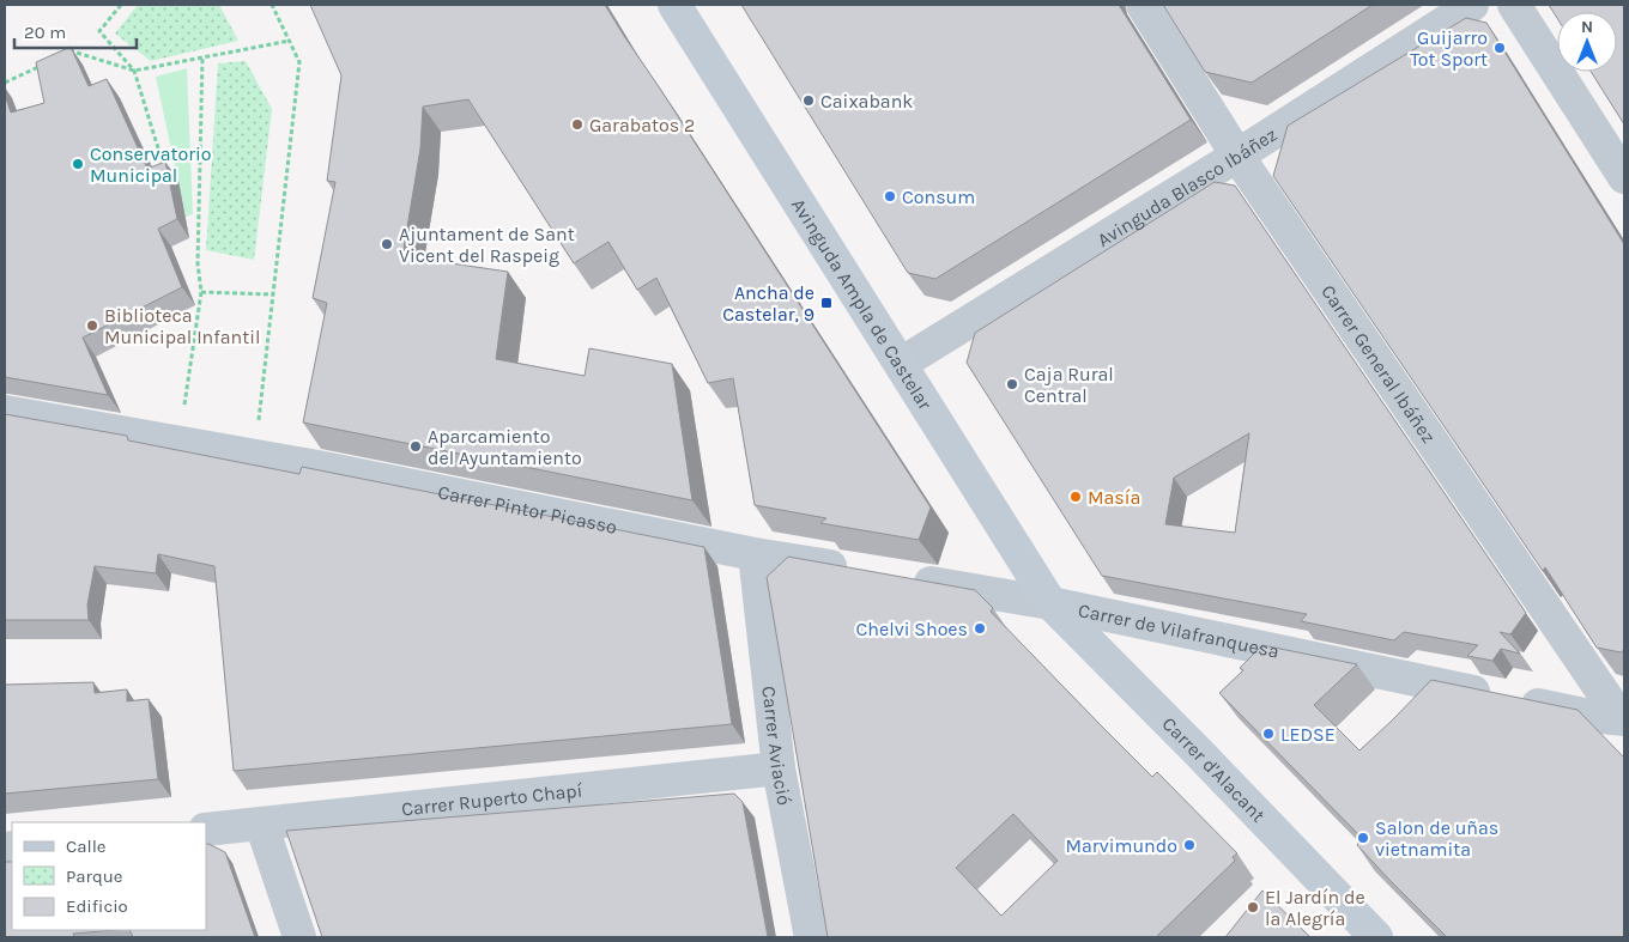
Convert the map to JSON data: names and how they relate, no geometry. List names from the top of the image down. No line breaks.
{"streets":{"main road":["Avinguda Ampla de Castelar","Carrer d'Alacant"],"street":["Avinguda Blasco Ibáñez","Carrer General Ibáñez","Carrer Pintor Picasso","Carrer de Vilafranquesa","Carrer Aviació","Carrer Ruperto Chapí"]},"crossings":[["Avinguda Blasco Ibáñez","Avinguda Ampla de Castelar"],["Avinguda Blasco Ibáñez","Carrer General Ibáñez"],["Avinguda Ampla de Castelar","Carrer de Vilafranquesa"],["Avinguda Ampla de Castelar","Carrer d'Alacant"],["Carrer General Ibáñez","Carrer de Vilafranquesa"],["Carrer Pintor Picasso","Carrer Aviació"],["Carrer de Vilafranquesa","Carrer d'Alacant"],["Carrer Aviació","Carrer Ruperto Chapí"]],"places":{"other":["Guijarro Tot Sport","Caixabank","Garabatos 2","Conservatorio Municipal","Consum","Ajuntament de Sant Vicent del Raspeig","Biblioteca Municipal Infantil","Caja Rural Central","Aparcamiento del Ayuntamiento","Masía","Chelvi Shoes","LEDSE","Salon de uñas vietnamita","Marvimundo","El Jardín de la Alegría"],"transit":["Ancha de Castelar, 9"]},"legend":["Calle","Parque","Edificio"],"scale_bar":"20 m","north":"top"}
